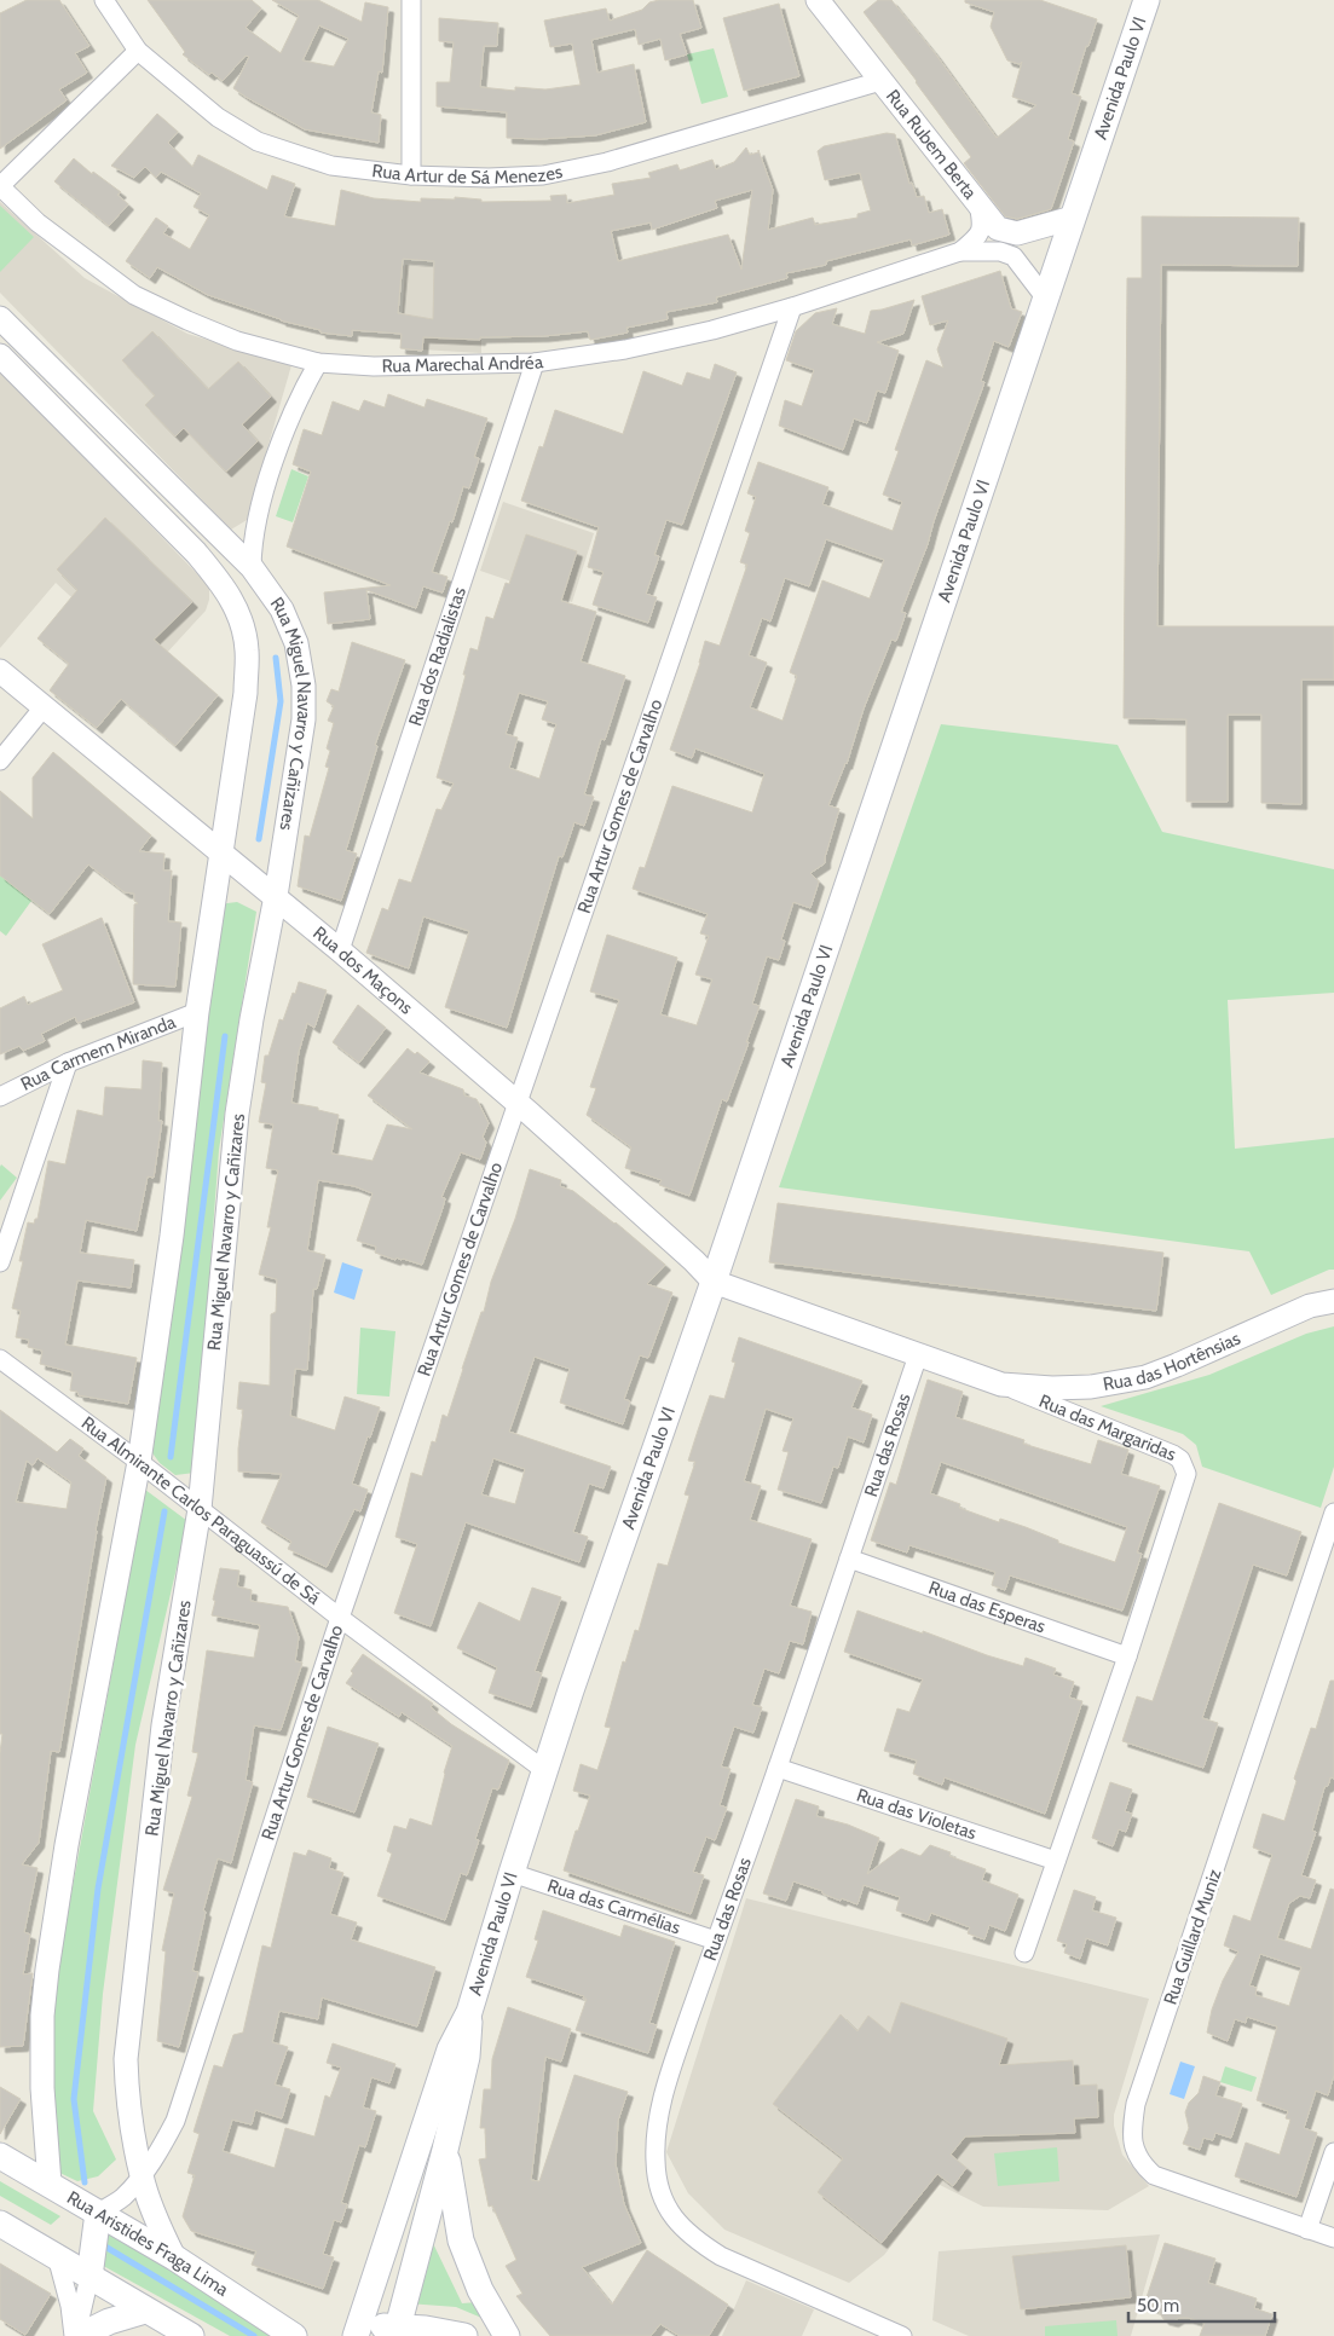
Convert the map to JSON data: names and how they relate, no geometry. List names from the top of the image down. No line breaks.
{"streets":{"main road":["Avenida Paulo VI","Rua Aristides Fraga Lima"],"street":["Rua Rubem Berta","Rua Artur de Sá Menezes","Rua Marechal Andréa","Rua dos Radialistas","Rua Miguel Navarro y Cañizares","Rua Artur Gomes de Carvalho","Rua dos Maçons","Rua Carmem Miranda","Rua das Hortênsias","Rua das Margaridas","Rua das Rosas","Rua Almirante Carlos Paraguassú de Sá","Rua das Esperas","Rua das Violetas","Rua das Carmélias","Rua Guillard Muniz"]},"crossings":[["Avenida Paulo VI","Rua Rubem Berta"],["Avenida Paulo VI","Rua Marechal Andréa"],["Avenida Paulo VI","Rua dos Maçons"],["Avenida Paulo VI","Rua das Margaridas"],["Avenida Paulo VI","Rua Almirante Carlos Paraguassú de Sá"],["Avenida Paulo VI","Rua das Carmélias"],["Rua Rubem Berta","Rua Artur de Sá Menezes"],["Rua Rubem Berta","Rua Marechal Andréa"],["Rua Marechal Andréa","Rua dos Radialistas"],["Rua Marechal Andréa","Rua Artur Gomes de Carvalho"],["Rua dos Radialistas","Rua dos Maçons"],["Rua Miguel Navarro y Cañizares","Rua Artur Gomes de Carvalho"],["Rua Miguel Navarro y Cañizares","Rua dos Maçons"],["Rua Miguel Navarro y Cañizares","Rua Carmem Miranda"],["Rua Miguel Navarro y Cañizares","Rua Almirante Carlos Paraguassú de Sá"],["Rua Miguel Navarro y Cañizares","Rua Aristides Fraga Lima"],["Rua Artur Gomes de Carvalho","Rua dos Maçons"],["Rua Artur Gomes de Carvalho","Rua Almirante Carlos Paraguassú de Sá"],["Rua Artur Gomes de Carvalho","Rua Aristides Fraga Lima"],["Rua dos Maçons","Rua das Margaridas"],["Rua das Hortênsias","Rua das Margaridas"],["Rua das Margaridas","Rua das Rosas"],["Rua das Margaridas","Rua das Esperas"],["Rua das Margaridas","Rua das Violetas"],["Rua das Rosas","Rua das Esperas"],["Rua das Rosas","Rua das Violetas"],["Rua das Rosas","Rua das Carmélias"]],"scale_bar":"50 m"}
